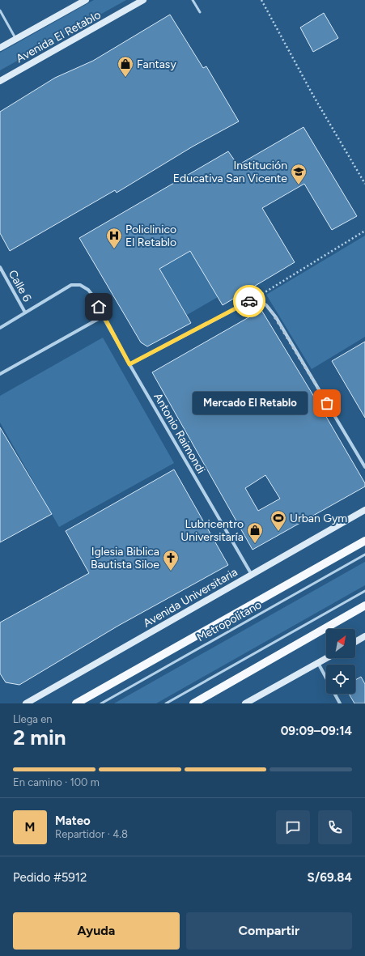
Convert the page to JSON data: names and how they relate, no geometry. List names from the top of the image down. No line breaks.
{"streets":{"street":["Avenida El Retablo","Calle 6","Antonio Raimondi","Avenida Universitaria"],"lane":["Metropolitano"]},"crossings":[["Calle 6","Antonio Raimondi"],["Antonio Raimondi","Avenida Universitaria"]],"places":{"shop":["Fantasy","Lubricentro Universitaría"],"school or university":["Institución Educativa San Vicente"],"hospital":["Policlinico El Retablo"],"other":["Mercado El Retablo"],"sports":["Urban Gym"],"church":["Iglesia Biblica Bautista Siloe"]},"north":"top right","page":{"bubble":"Mercado El Retablo","heading":["2 min","Llega en","09:09–09:14"],"panel":["Mateo","Repartidor · 4.8","Pedido #5912","S/69.84"],"bar":"En camino · 100 m","round":"M","buttons":["Ayuda","Compartir"]}}
